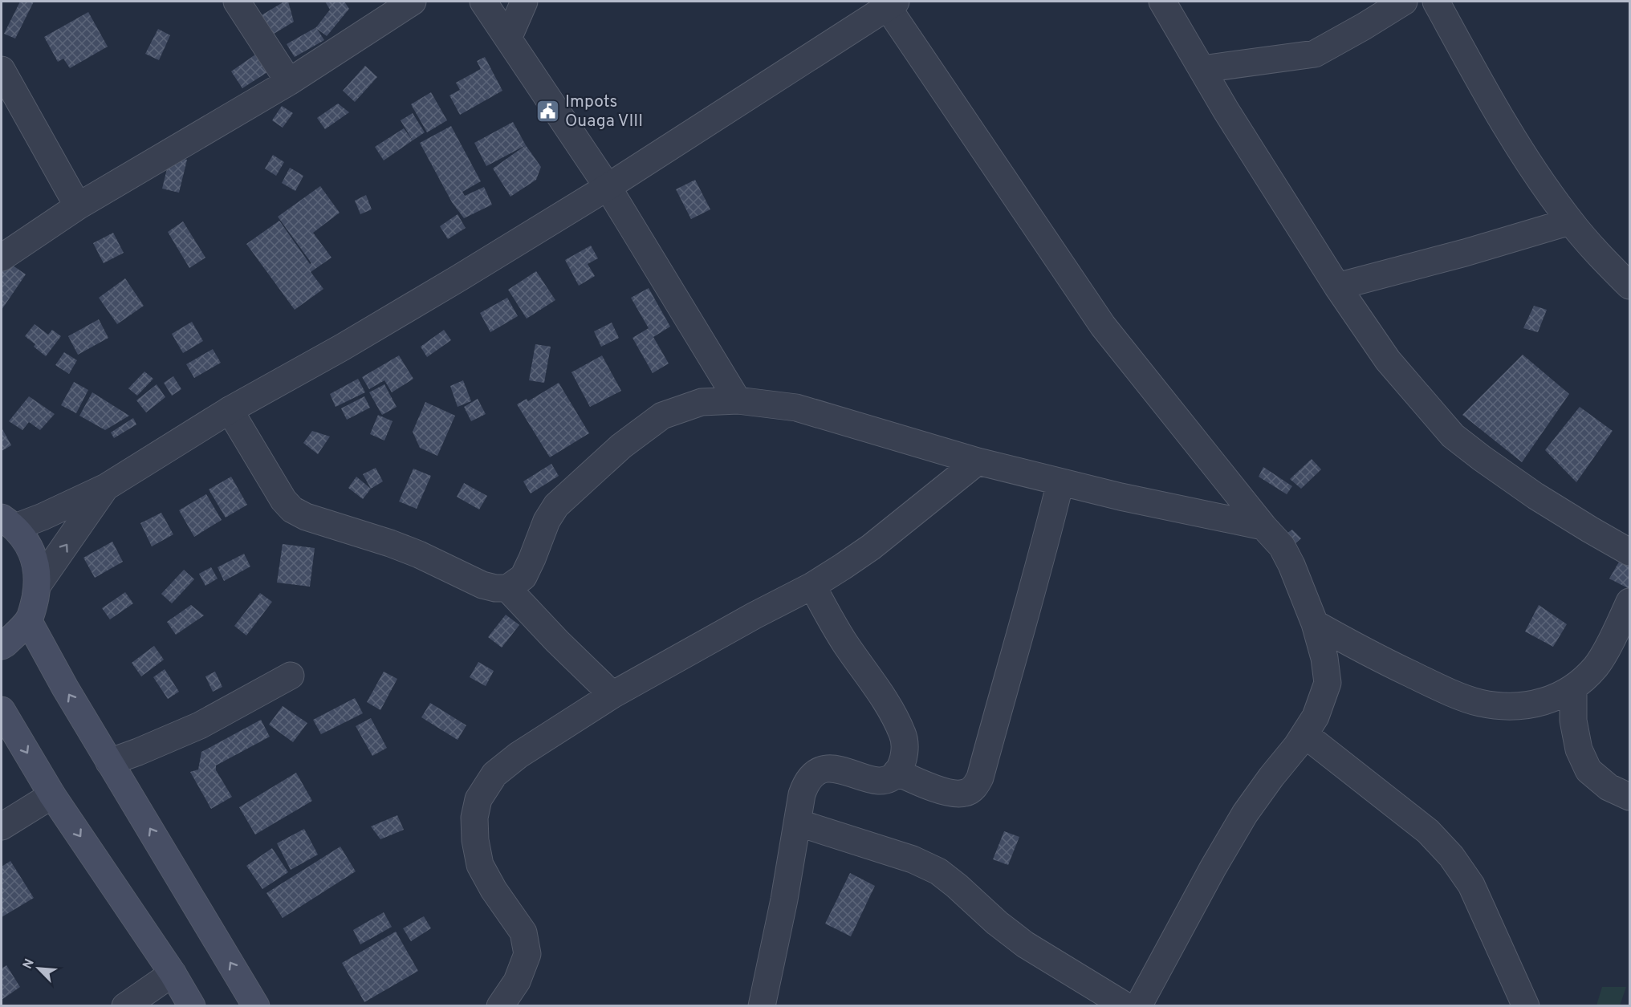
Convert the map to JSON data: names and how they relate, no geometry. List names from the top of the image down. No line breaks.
{"places":{"public building":["Impots Ouaga VIII"]},"north":"top left"}
